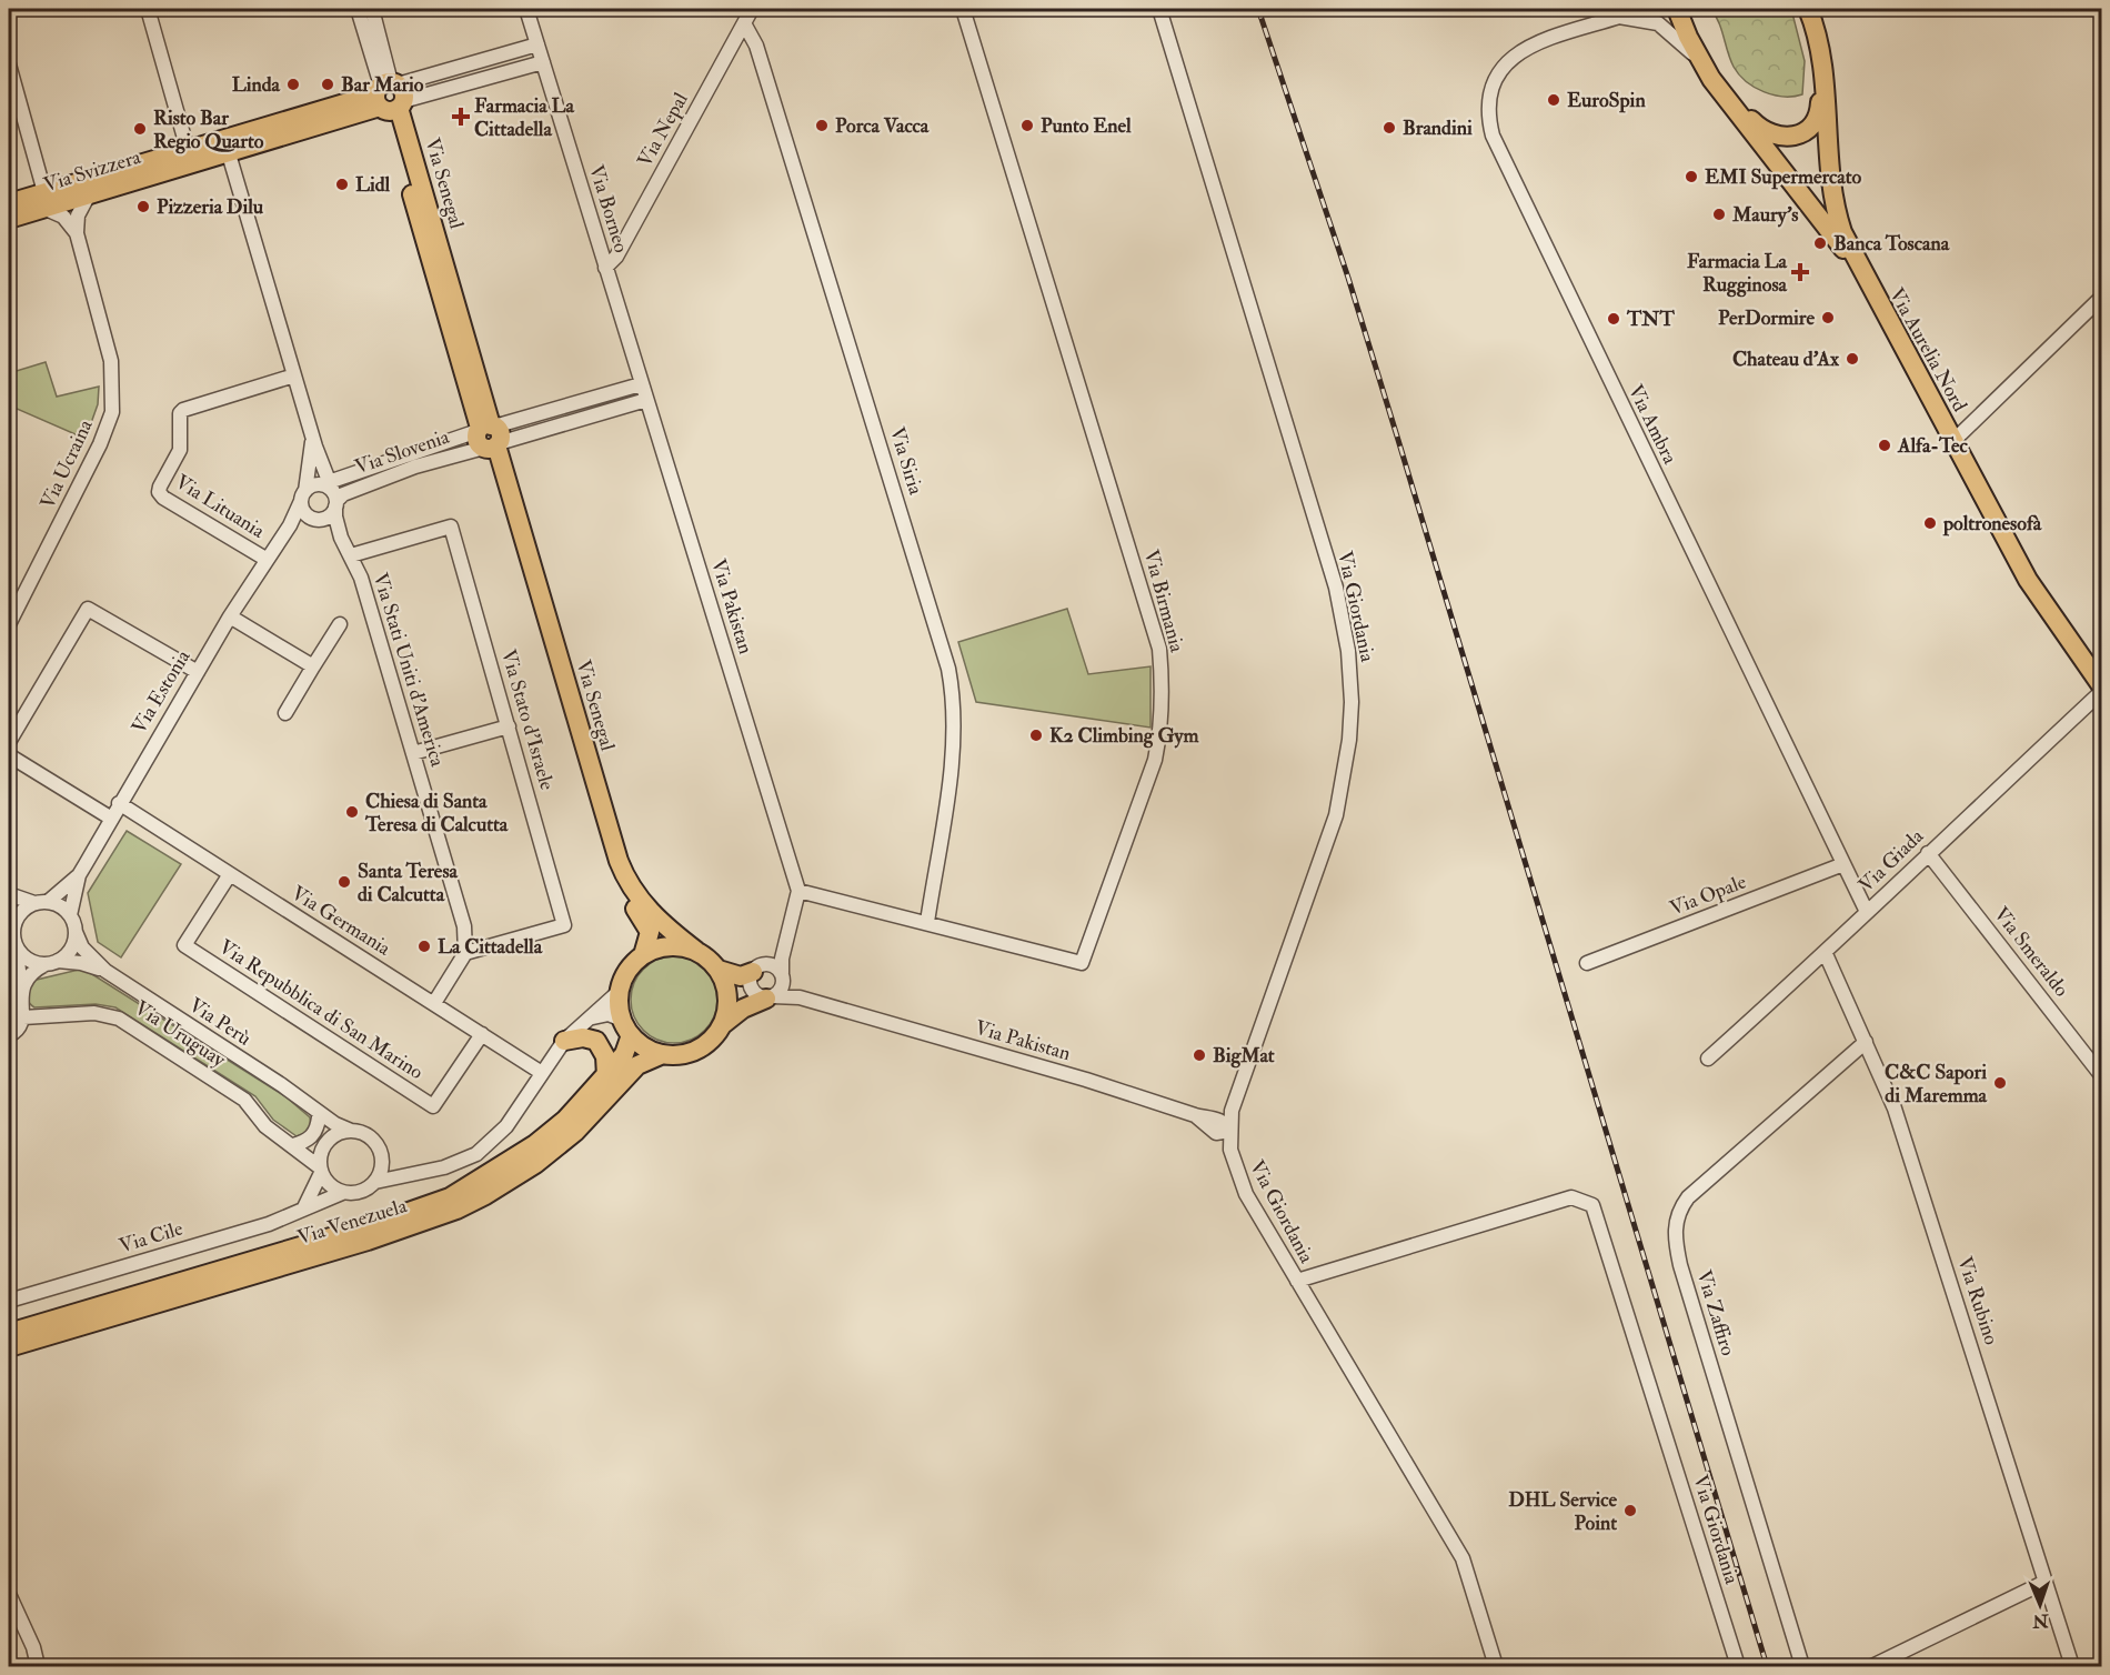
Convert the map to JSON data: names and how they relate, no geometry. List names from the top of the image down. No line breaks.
{"streets":{"main road":["Via Svizzera","Via Senegal","Via Aurelia Nord","Via Venezuela"],"street":["Via Nepal","Via Borneo","Via Ambra","Via Slovenia","Via Siria","Via Ucraina","Via Lituania","Via Birmania","Via Pakistan","Via Giordania","Via Stati Uniti d'America","Via Estonia","Via Stato d'Israele","Via Giada","Via Opale","Via Germania","Via Smeraldo","Via Repubblica di San Marino","Via Perù","Via Uruguay","Via Cile","Via Rubino","Via Zaffiro"]},"crossings":[["Via Nepal","Via Borneo"],["Via Nepal","Via Siria"],["Via Nepal","Via Pakistan"],["Via Svizzera","Via Senegal"],["Via Svizzera","Via Borneo"],["Via Svizzera","Via Ucraina"],["Via Svizzera","Via Stati Uniti d'America"],["Via Senegal","Via Slovenia"],["Via Senegal","Via Venezuela"],["Via Borneo","Via Pakistan"],["Via Ambra","Via Giada"],["Via Ambra","Via Opale"],["Via Slovenia","Via Pakistan"],["Via Slovenia","Via Stati Uniti d'America"],["Via Siria","Via Birmania"],["Via Lituania","Via Stati Uniti d'America"],["Via Lituania","Via Estonia"],["Via Birmania","Via Pakistan"],["Via Pakistan","Via Giordania"],["Via Stati Uniti d'America","Via Estonia"],["Via Stati Uniti d'America","Via Stato d'Israele"],["Via Estonia","Via Germania"],["Via Estonia","Via Perù"],["Via Giada","Via Smeraldo"],["Via Giada","Via Rubino"],["Via Germania","Via Repubblica di San Marino"],["Via Perù","Via Uruguay"],["Via Perù","Via Cile"],["Via Uruguay","Via Cile"],["Via Rubino","Via Zaffiro"]],"places":{"other":["Linda","Bar Mario","EuroSpin","Porca Vacca","Punto Enel","Brandini","Risto Bar Regio Quarto","EMI Supermercato","Lidl","Pizzeria Dilu","Maury's","Banca Toscana","PerDormire","TNT","Chateau d'Ax","Alfa-Tec","poltronesofà","K2 Climbing Gym","Chiesa di Santa Teresa di Calcutta","Santa Teresa di Calcutta","La Cittadella","BigMat","C&C Sapori di Maremma","DHL Service Point"],"health":["Farmacia La Cittadella","Farmacia La Rugginosa"]},"north":"bottom"}
